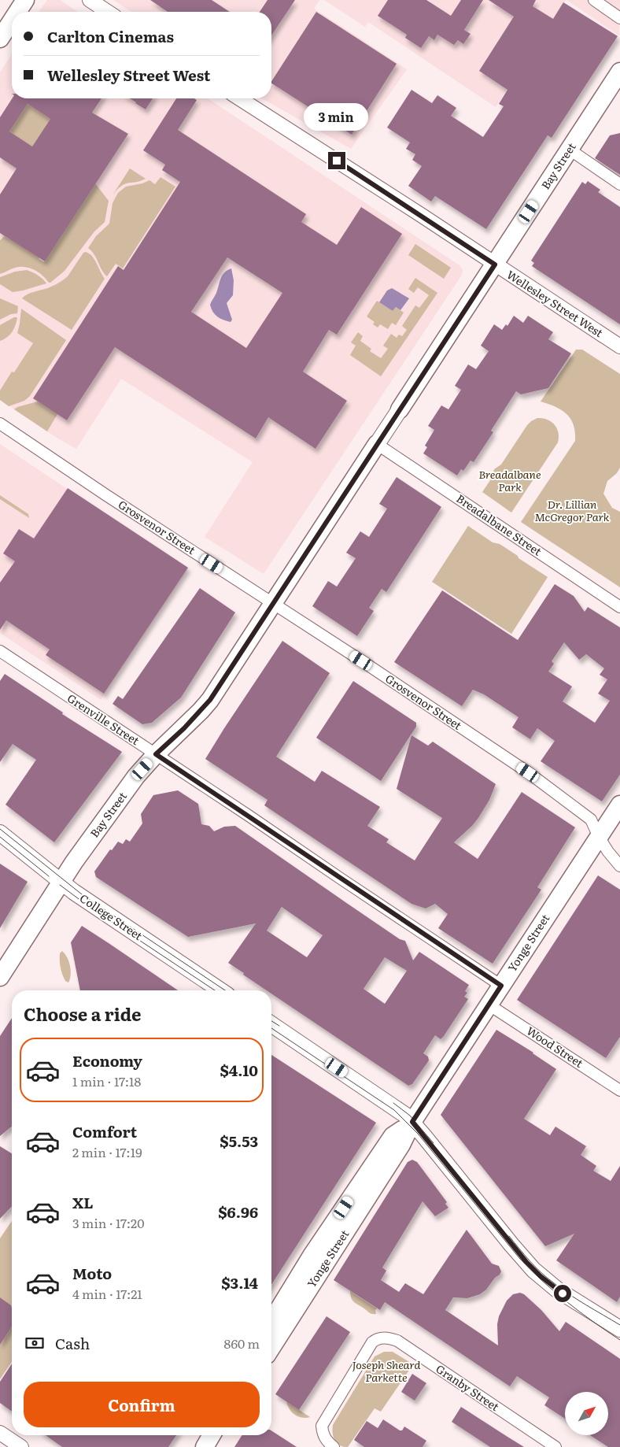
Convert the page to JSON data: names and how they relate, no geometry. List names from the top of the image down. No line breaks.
{"streets":{"main road":["Bay Street","College Street","Yonge Street"],"street":["Wellesley Street West","Breadalbane Street","Grosvenor Street","Grenville Street","Wood Street","Granby Street"]},"crossings":[["Bay Street","Wellesley Street West"],["Bay Street","Breadalbane Street"],["Bay Street","Grosvenor Street"],["Bay Street","Grenville Street"],["Bay Street","College Street"],["Grosvenor Street","Yonge Street"],["Grenville Street","Yonge Street"],["Yonge Street","Wood Street"]],"parks":["Breadalbane Park","Dr. Lillian McGregor Park","Joseph Sheard Parkette"],"north":"top right","page":{"banner":["Carlton Cinemas","Wellesley Street West"],"bubble":"3 min","heading":"Choose a ride","list":[{"name":"Economy","note":"1 min · 17:18","value":"$4.10"},{"name":"Comfort","note":"2 min · 17:19","value":"$5.53"},{"name":"XL","note":"3 min · 17:20","value":"$6.96"},{"name":"Moto","note":"4 min · 17:21","value":"$3.14"}],"pay":["Cash","860 m"],"buttons":"Confirm"}}
